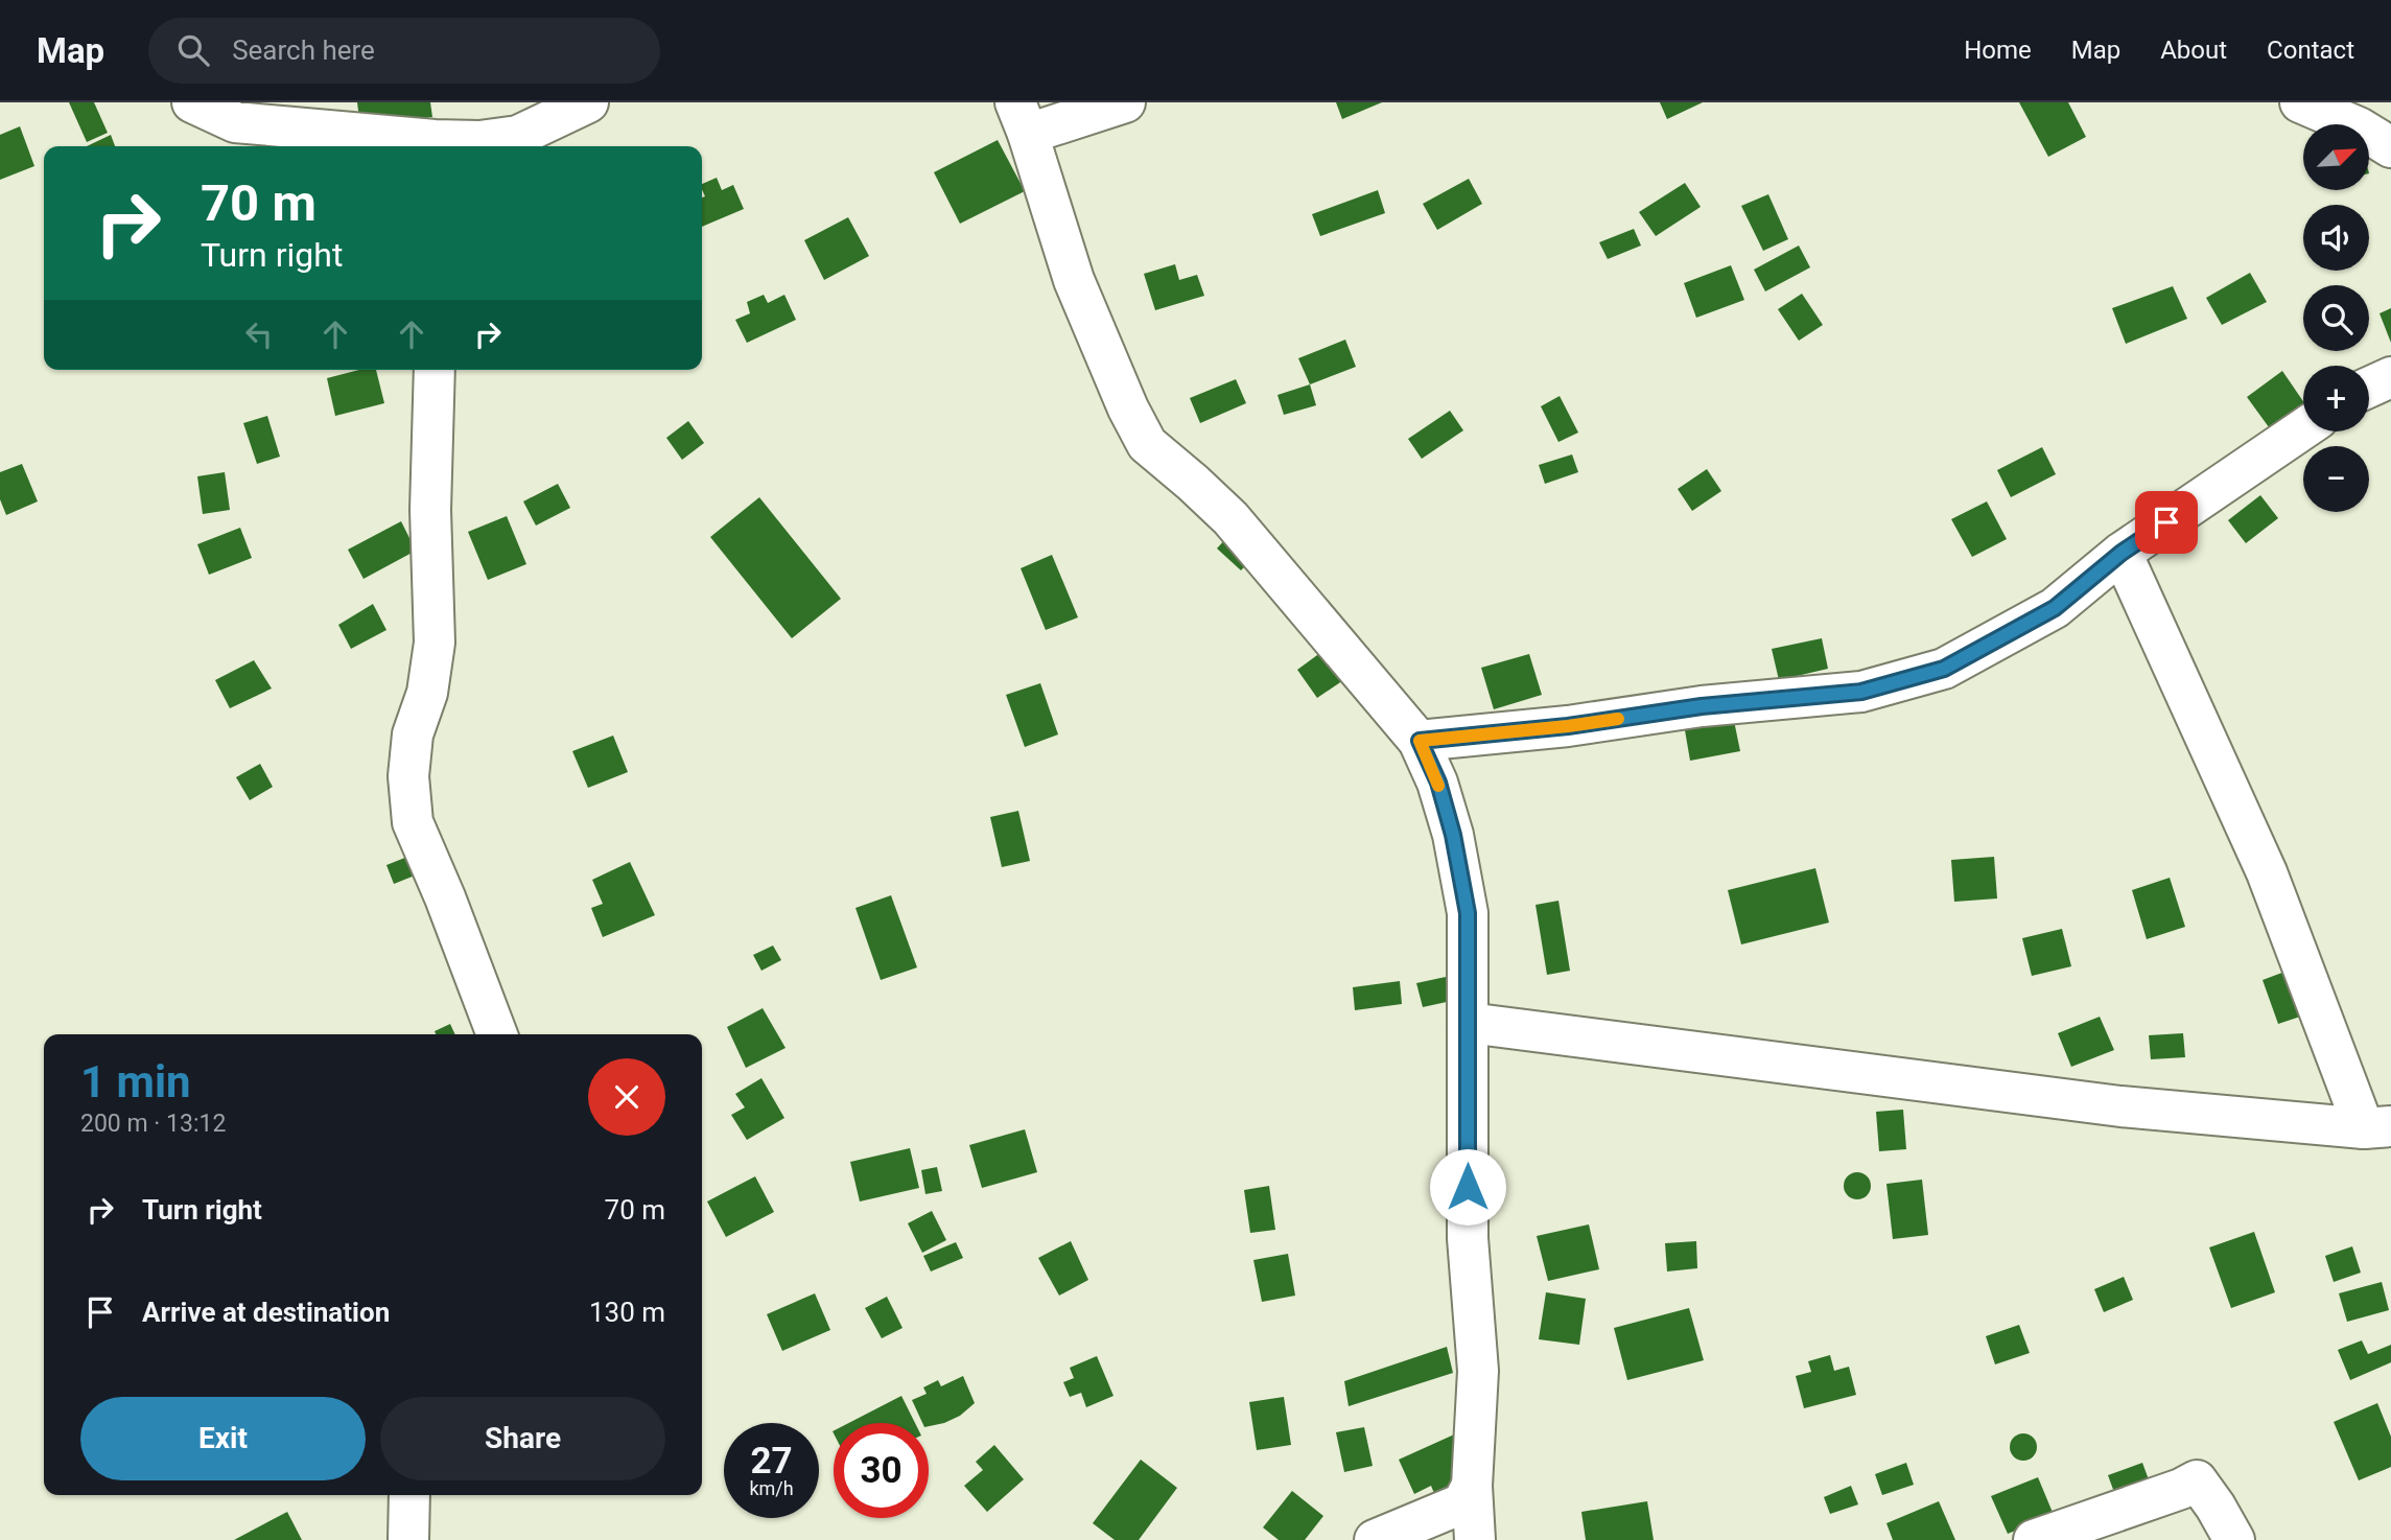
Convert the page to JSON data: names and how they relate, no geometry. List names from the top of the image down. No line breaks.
{"north":"top right","page":{"header":"Map","search":"Search here","nav":["Home","Map","About","Contact"],"map_buttons":["+","−"],"turn":["70 m","Turn right"],"heading":["1 min","200 m · 13:12"],"list":[{"name":"Turn right","value":"70 m"},{"name":"Arrive at destination","value":"130 m"}],"buttons":["Exit","Share"],"speed":"27 km/h","limit":"30"}}
